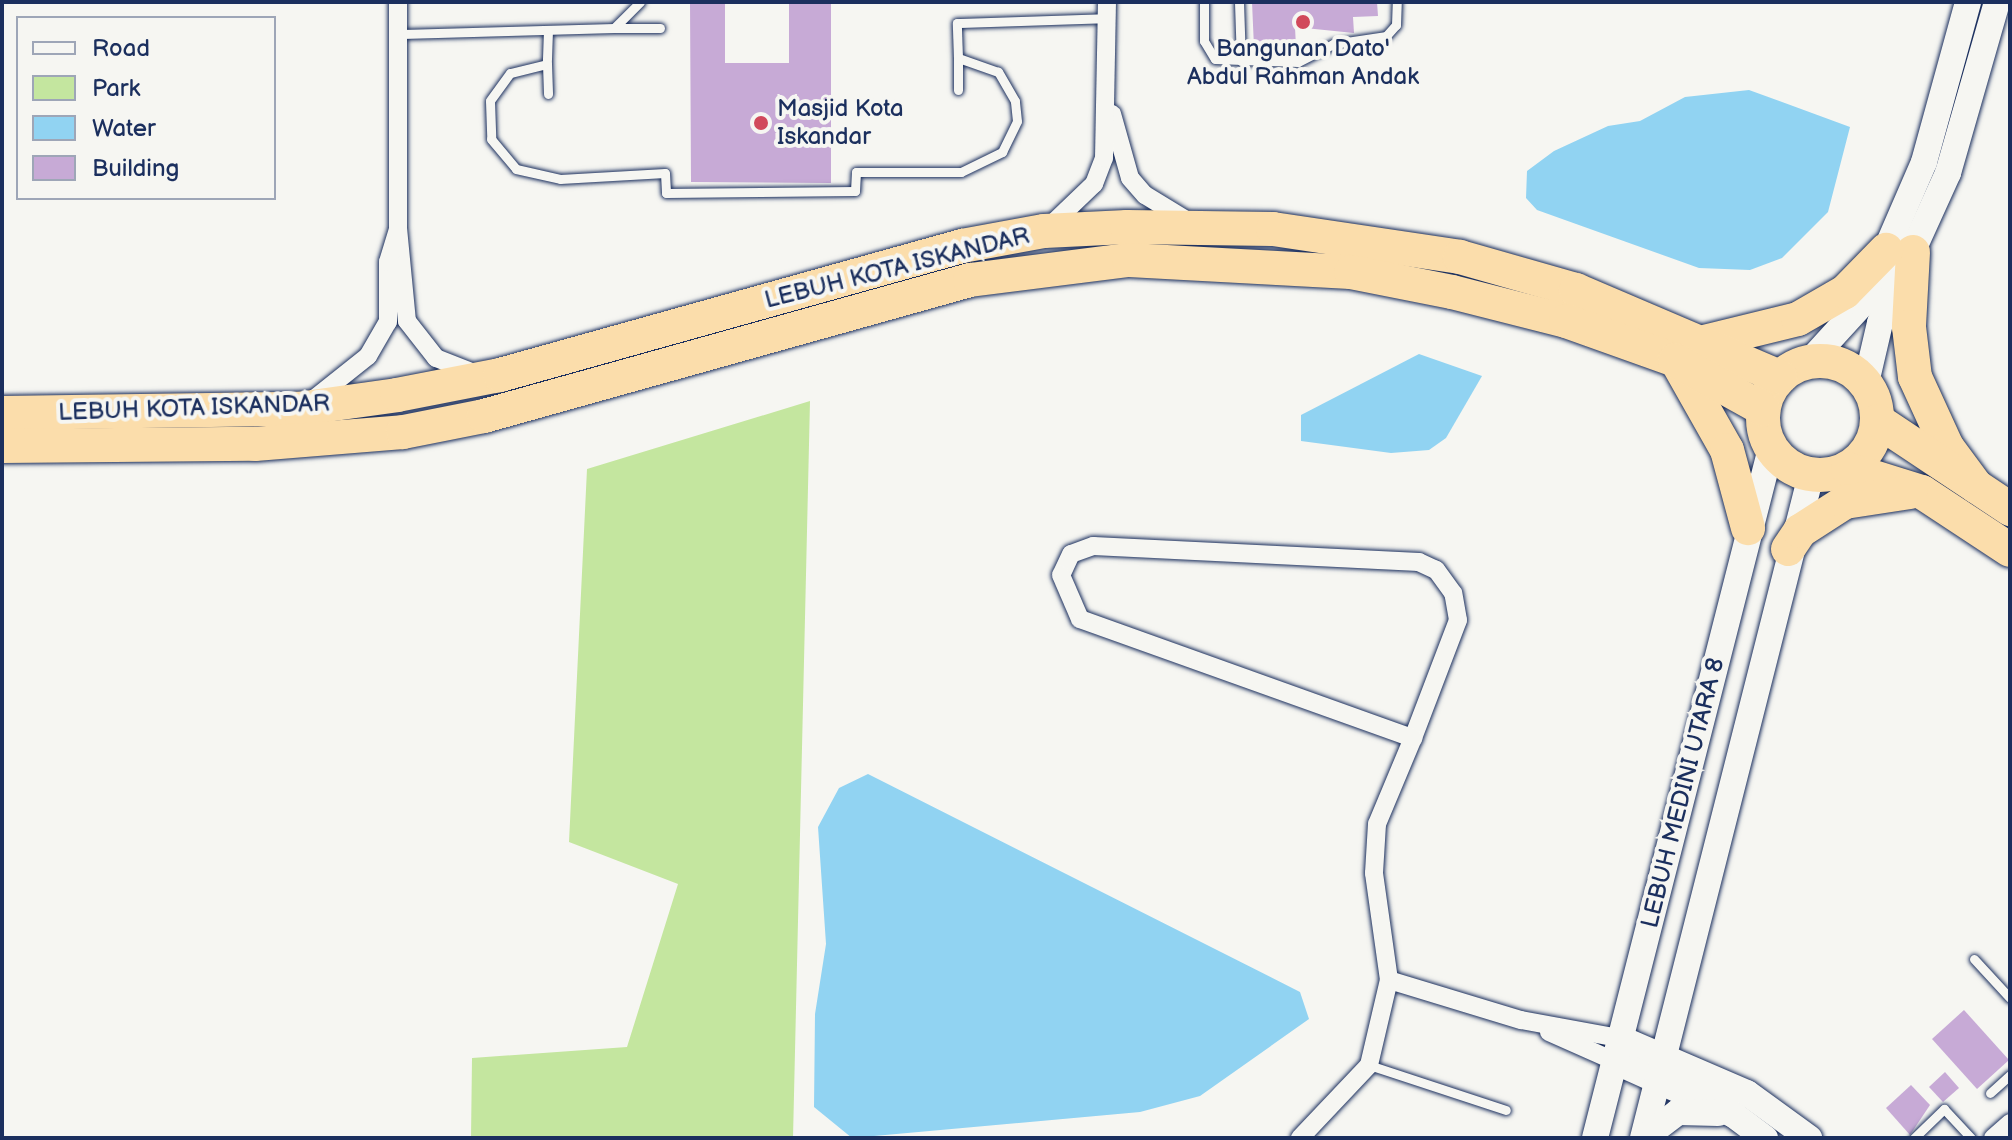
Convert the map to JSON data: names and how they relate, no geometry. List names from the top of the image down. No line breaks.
{"streets":{"highway":["LEBUH KOTA ISKANDAR"],"street":["LEBUH MEDINI UTARA 8"]},"crossings":[["LEBUH KOTA ISKANDAR","LEBUH MEDINI UTARA 8"]],"places":["Bangunan Dato' Abdul Rahman Andak","Masjid Kota Iskandar"],"legend":["Road","Park","Water","Building"]}
